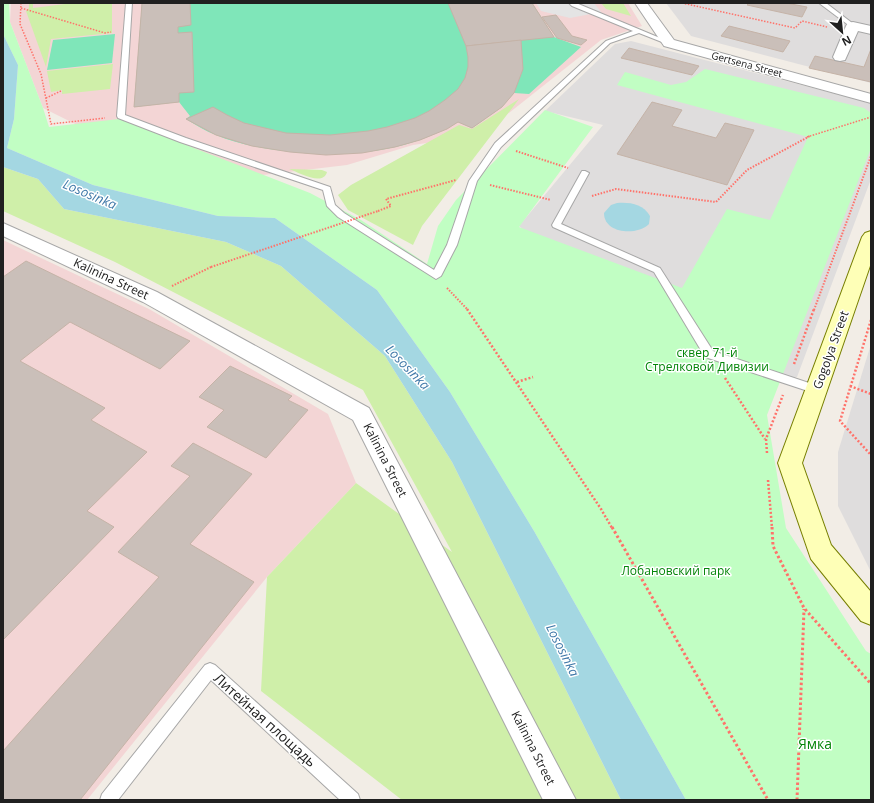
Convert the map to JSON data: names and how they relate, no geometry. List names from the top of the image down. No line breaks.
{"streets":{"main road":["Gogolya Street"],"street":["Gertsena Street","Kalinina Street"],"lane":["Литейная площадь"]},"water":["Lososinka"],"parks":["сквер 71-й Стрелковой Дивизии","Лобановский парк","Ямка"],"north":"bottom right"}
